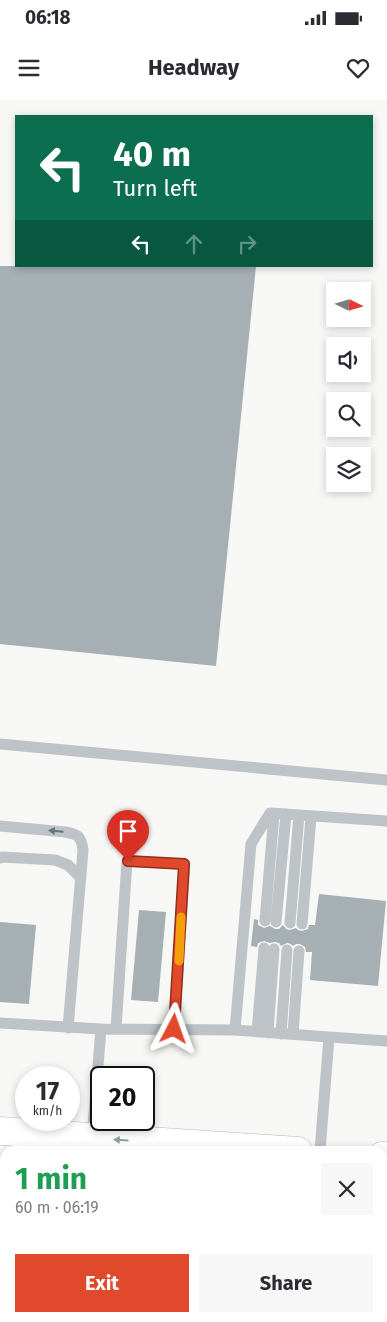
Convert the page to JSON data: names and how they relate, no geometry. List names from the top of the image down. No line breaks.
{"north":"right","page":{"status":"06:18","header":"Headway","turn":["40 m","Turn left"],"speed":"17 km/h","limit":"20","heading":["1 min","60 m · 06:19"],"buttons":["Exit","Share"]}}
